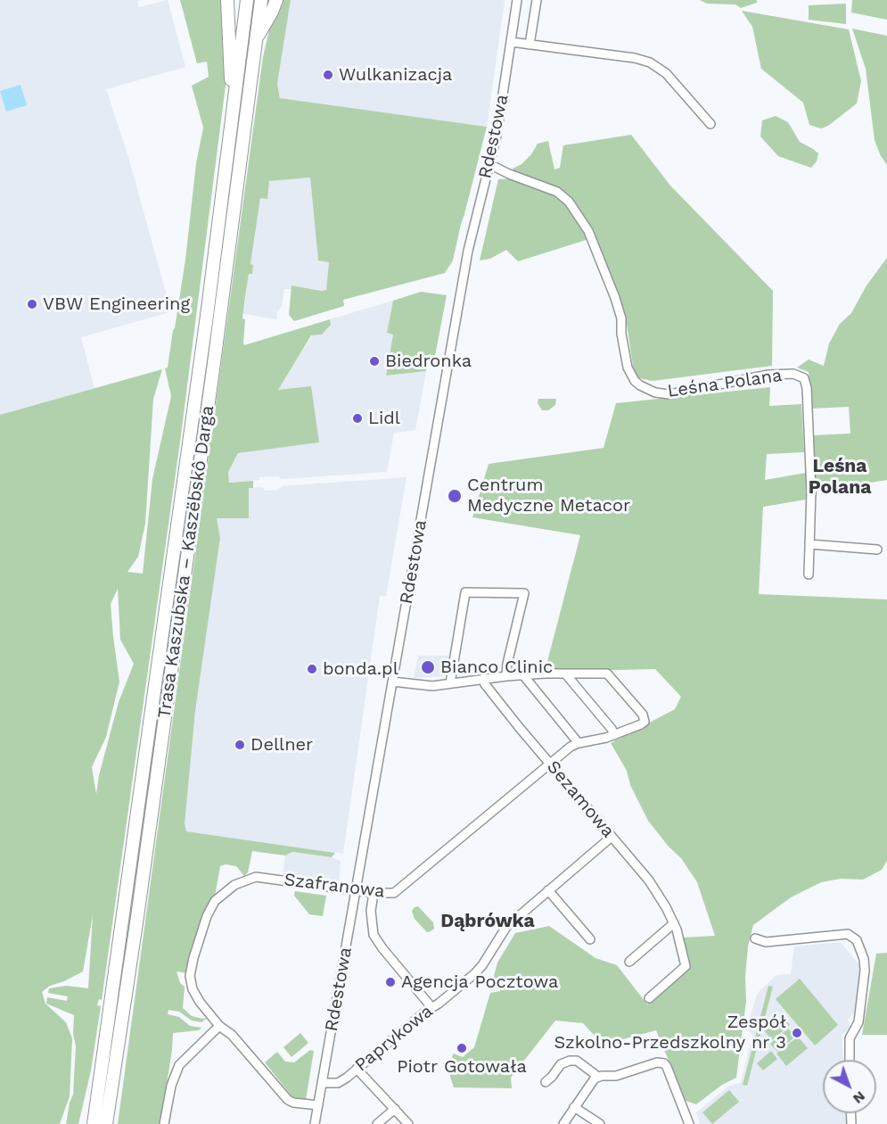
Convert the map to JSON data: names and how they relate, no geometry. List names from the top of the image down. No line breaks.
{"streets":{"highway":["Trasa Kaszubska – Kaszëbskô Darga"],"street":["Rdestowa","Leśna Polana","Sezamowa","Szafranowa","Paprykowa"]},"crossings":[["Rdestowa","Leśna Polana"],["Rdestowa","Szafranowa"],["Rdestowa","Paprykowa"],["Sezamowa","Szafranowa"],["Sezamowa","Paprykowa"]],"districts":["Leśna Polana","Dąbrówka"],"places":["Wulkanizacja","VBW Engineering","Biedronka","Lidl","Centrum Medyczne Metacor","Bianco Clinic","bonda.pl","Dellner","Agencja Pocztowa","Zespół Szkolno-Przedszkolny nr 3","Piotr Gotowała"],"north":"bottom right"}
